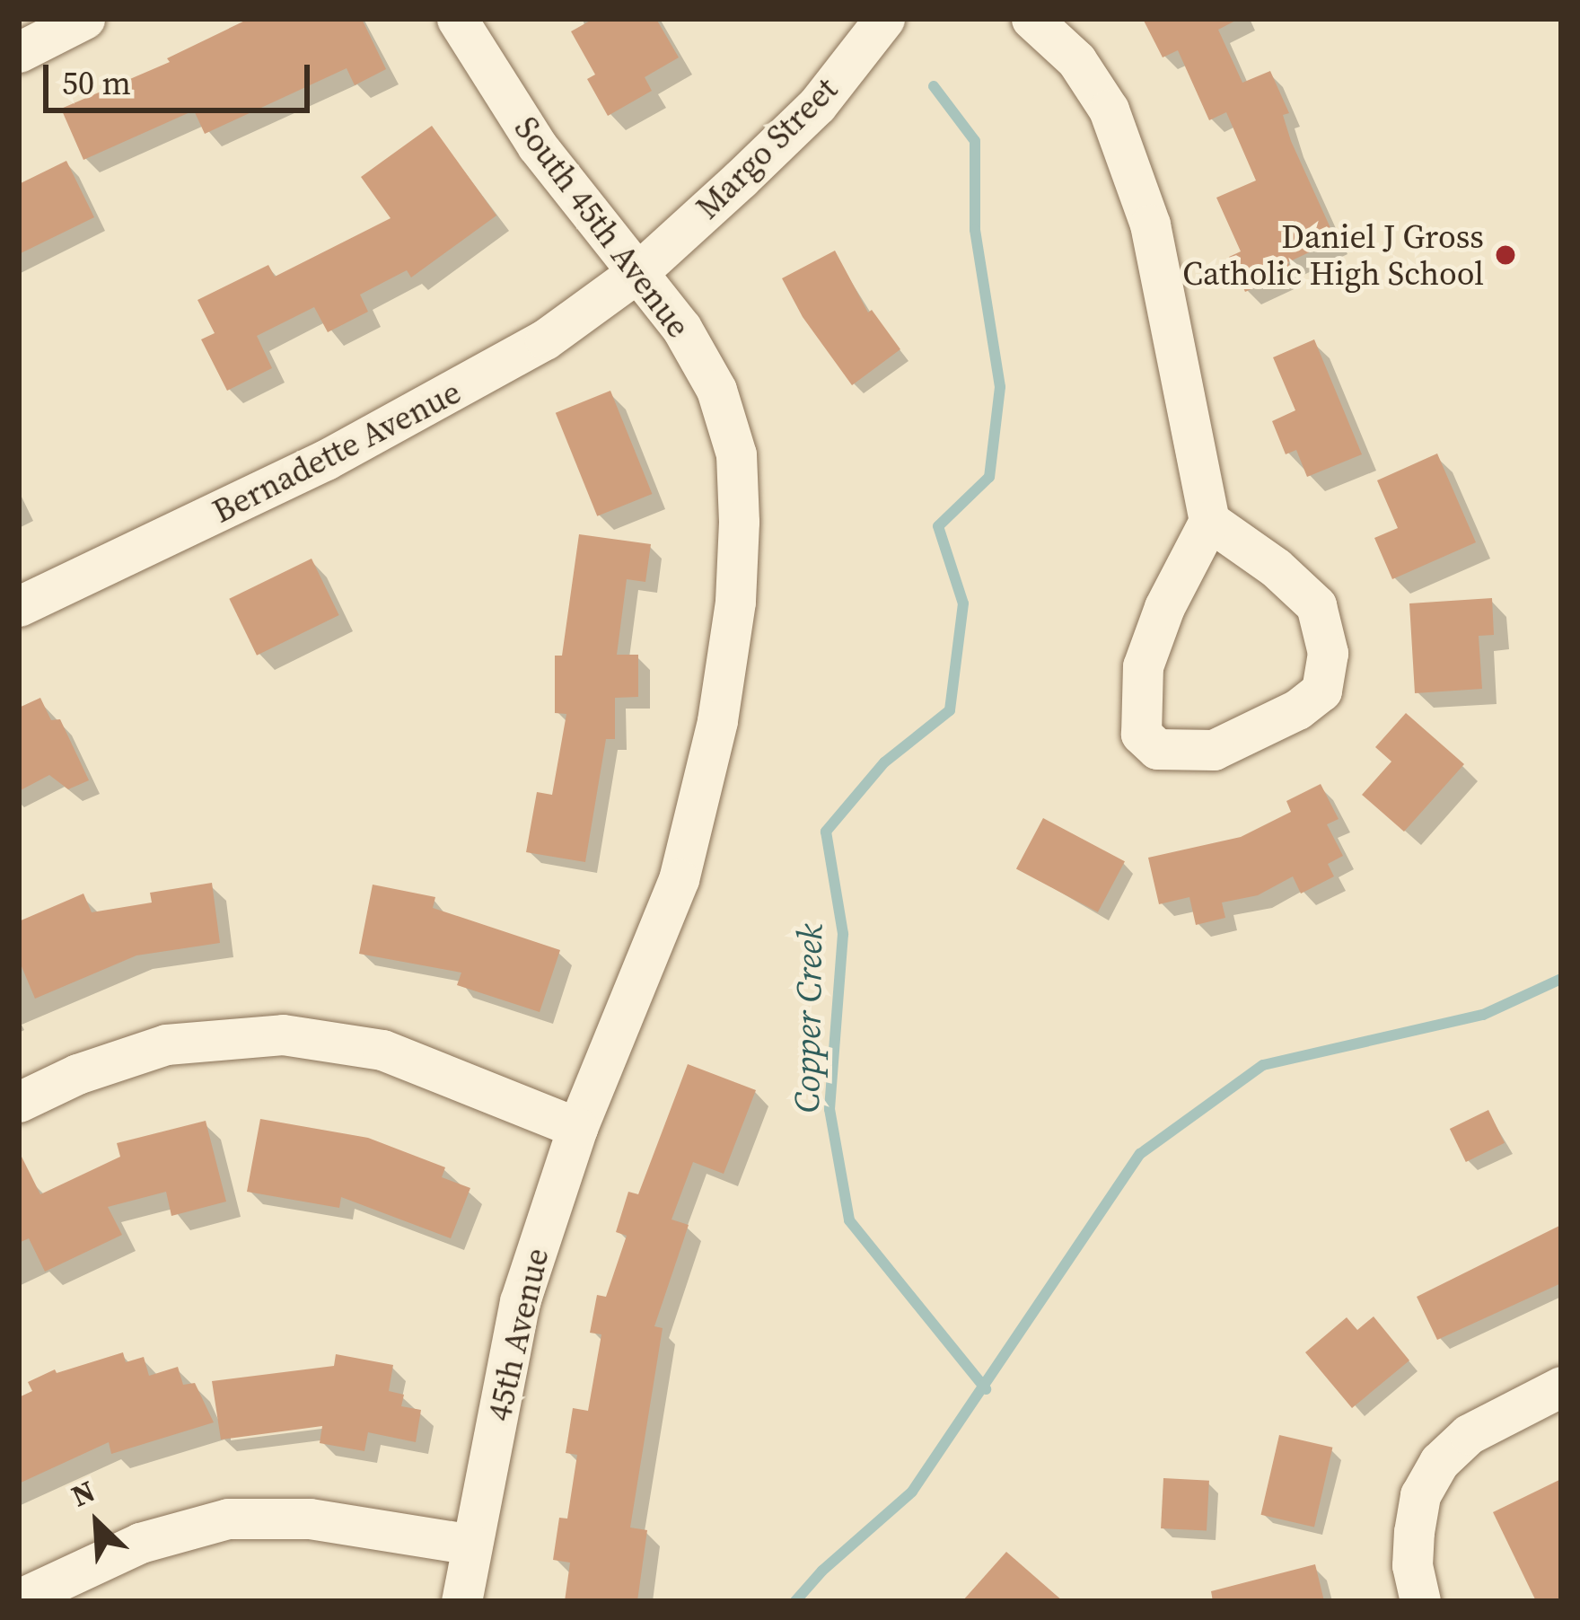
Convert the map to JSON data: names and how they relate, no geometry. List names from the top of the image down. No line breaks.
{"streets":{"street":["Margo Street","South 45th Avenue","Bernadette Avenue","45th Avenue"]},"crossings":[["Margo Street","South 45th Avenue"],["Margo Street","Bernadette Avenue"],["South 45th Avenue","Bernadette Avenue"],["South 45th Avenue","45th Avenue"]],"water":["Copper Creek"],"places":["Daniel J Gross Catholic High School"],"scale_bar":"50 m","north":"top left"}
